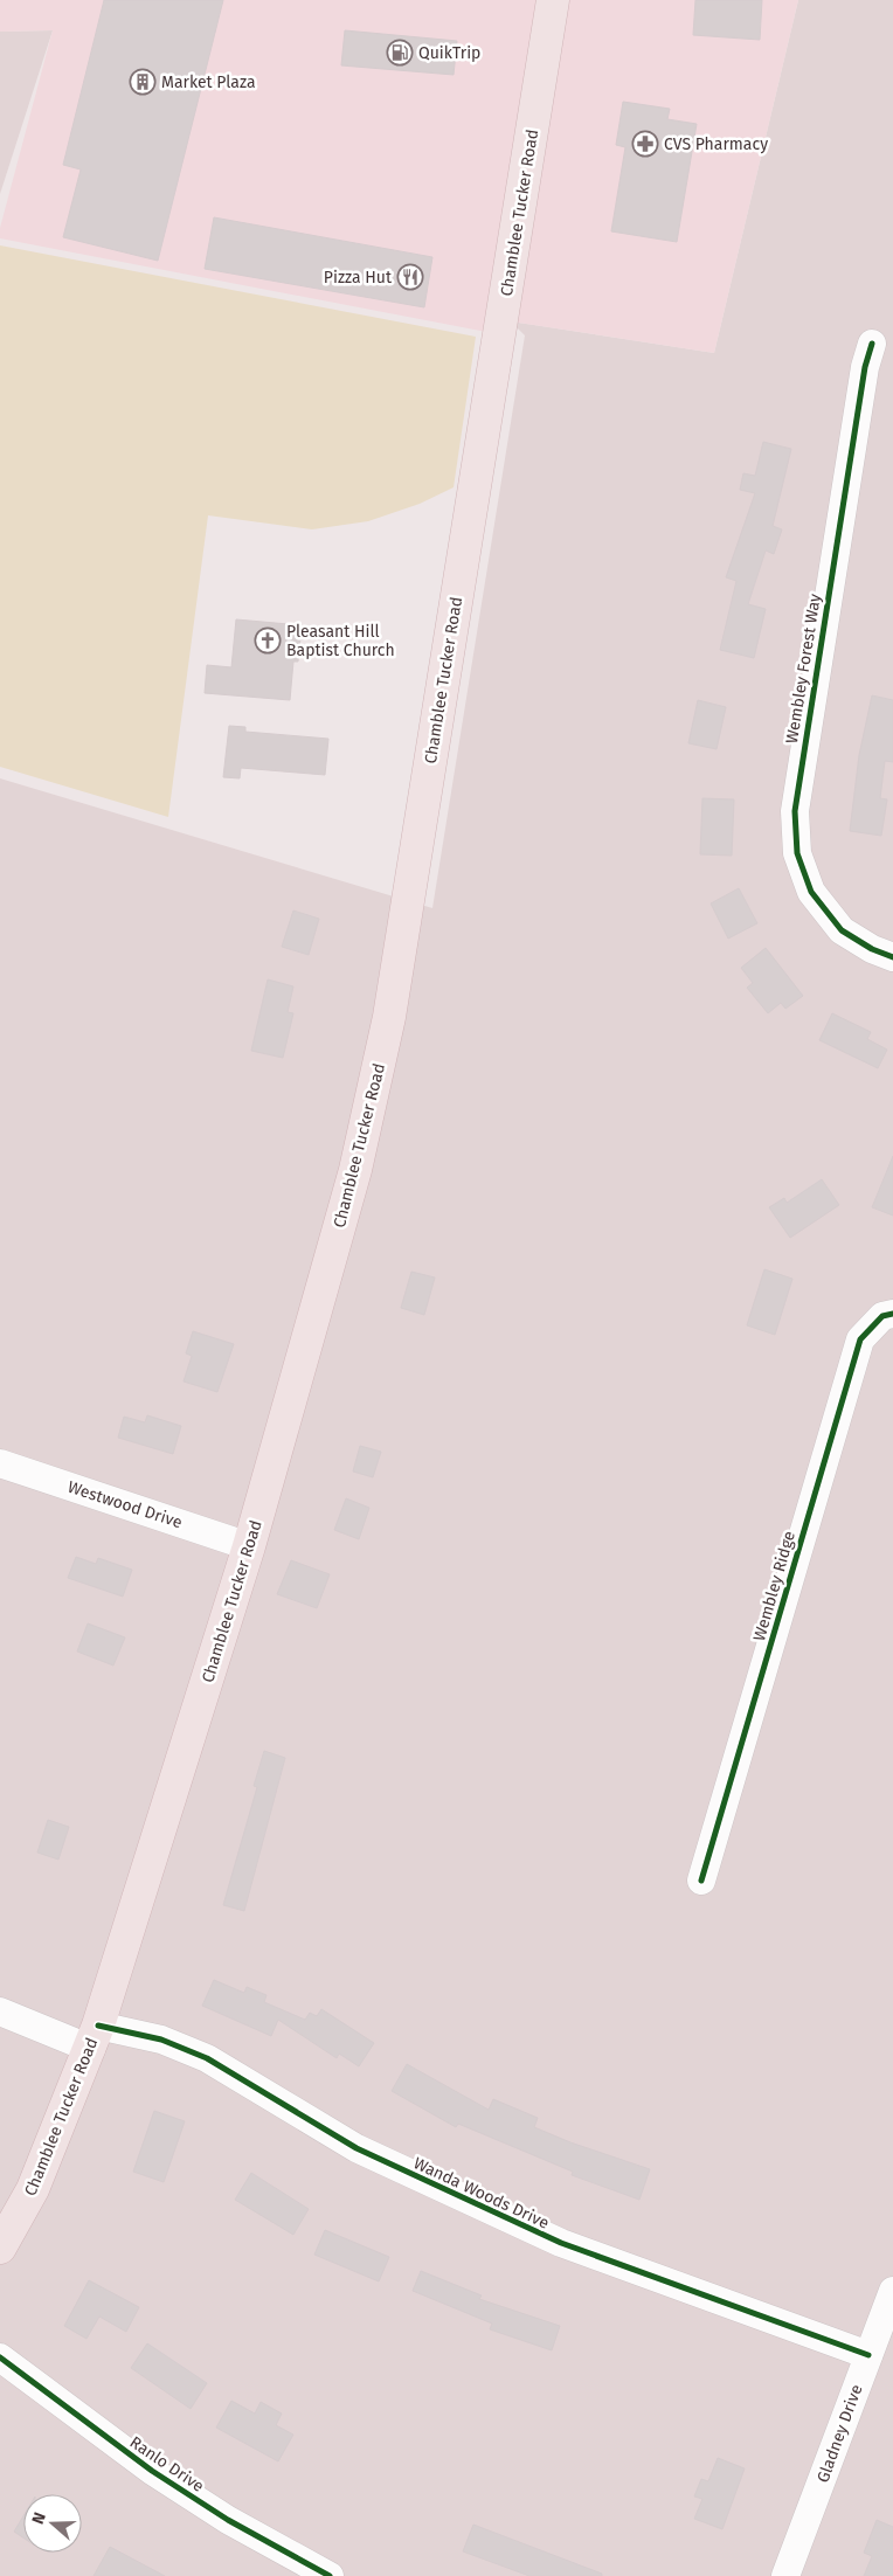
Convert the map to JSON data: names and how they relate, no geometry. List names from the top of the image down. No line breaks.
{"streets":{"main road":["Chamblee Tucker Road"],"street":["Wembley Forest Way","Westwood Drive","Wembley Ridge","Wanda Woods Drive","Gladney Drive","Ranlo Drive"]},"crossings":[["Chamblee Tucker Road","Westwood Drive"],["Chamblee Tucker Road","Wanda Woods Drive"],["Wanda Woods Drive","Gladney Drive"]],"places":{"fuel station":["QuikTrip"],"building":["Market Plaza"],"pharmacy":["CVS Pharmacy"],"restaurant":["Pizza Hut"],"church":["Pleasant Hill Baptist Church"]},"north":"left"}
